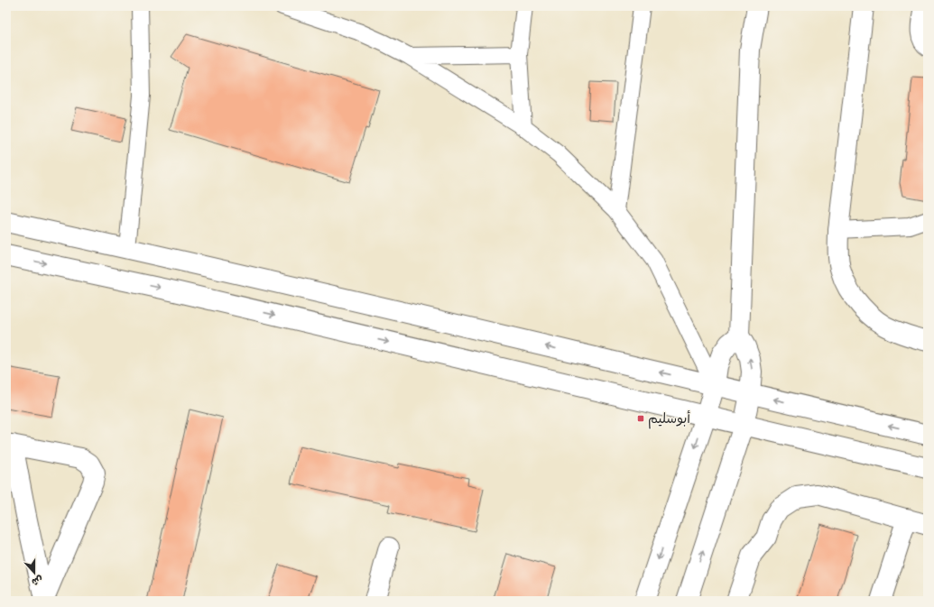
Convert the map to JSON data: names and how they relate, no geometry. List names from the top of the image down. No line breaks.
{"places":{"transit":["أبوسليم"]},"north":"bottom"}
